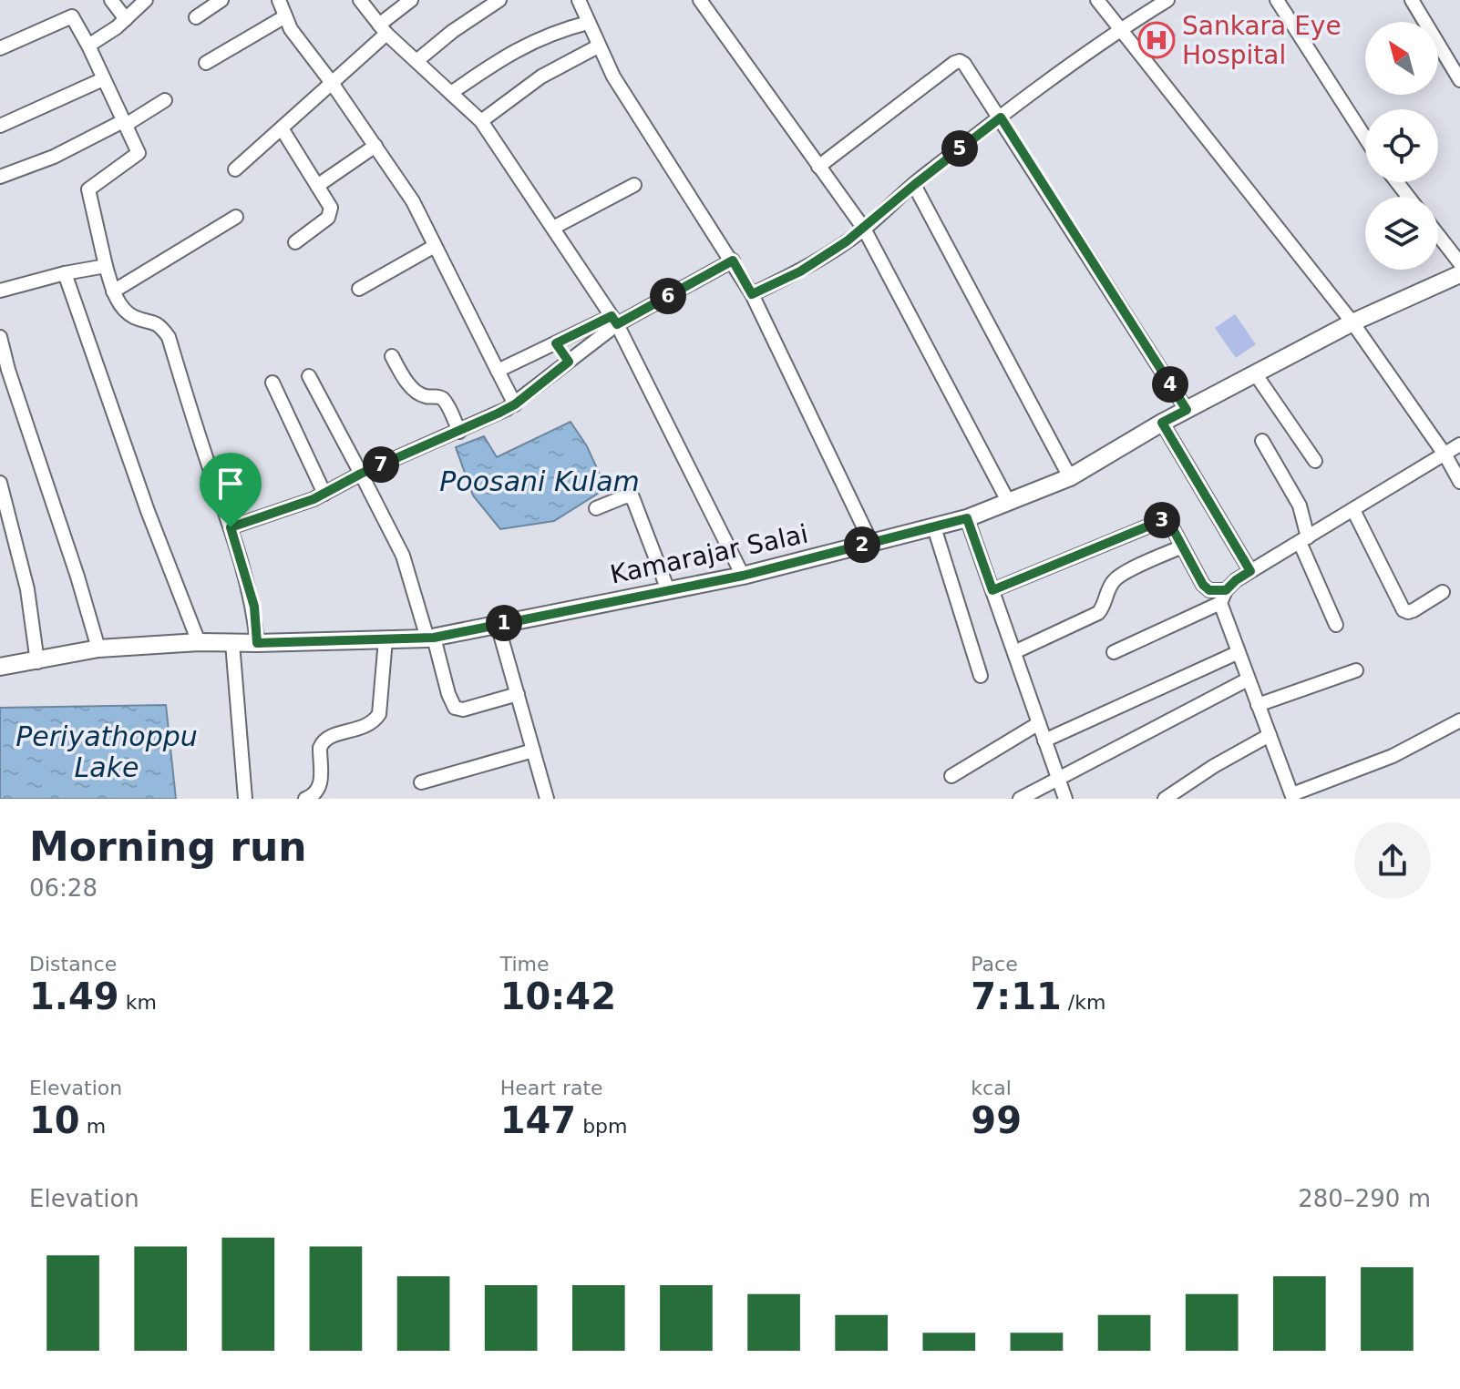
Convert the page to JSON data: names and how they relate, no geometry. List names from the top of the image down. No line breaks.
{"streets":{"main road":["Kamarajar Salai"]},"water":["Poosani Kulam","Periyathoppu Lake"],"places":{"hospital":["Sankara Eye Hospital"]},"north":"top left","page":{"pins":["5","6","4","7","3","2","1"],"heading":["Morning run","06:28"],"stats":[["Distance","1.49 km"],["Time","10:42"],["Pace","7:11 /km"],["Elevation","10 m"],["Heart rate","147 bpm"],["kcal","99"]],"chart":["Elevation","280–290 m"]}}
